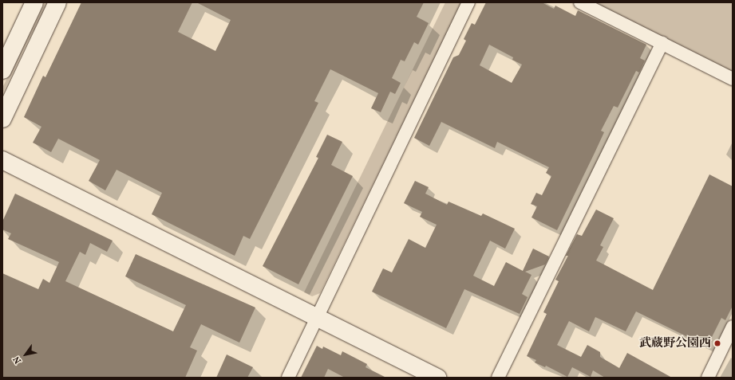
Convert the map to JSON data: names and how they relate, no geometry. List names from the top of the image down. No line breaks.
{"places":["武蔵野公園西"],"north":"bottom left"}
